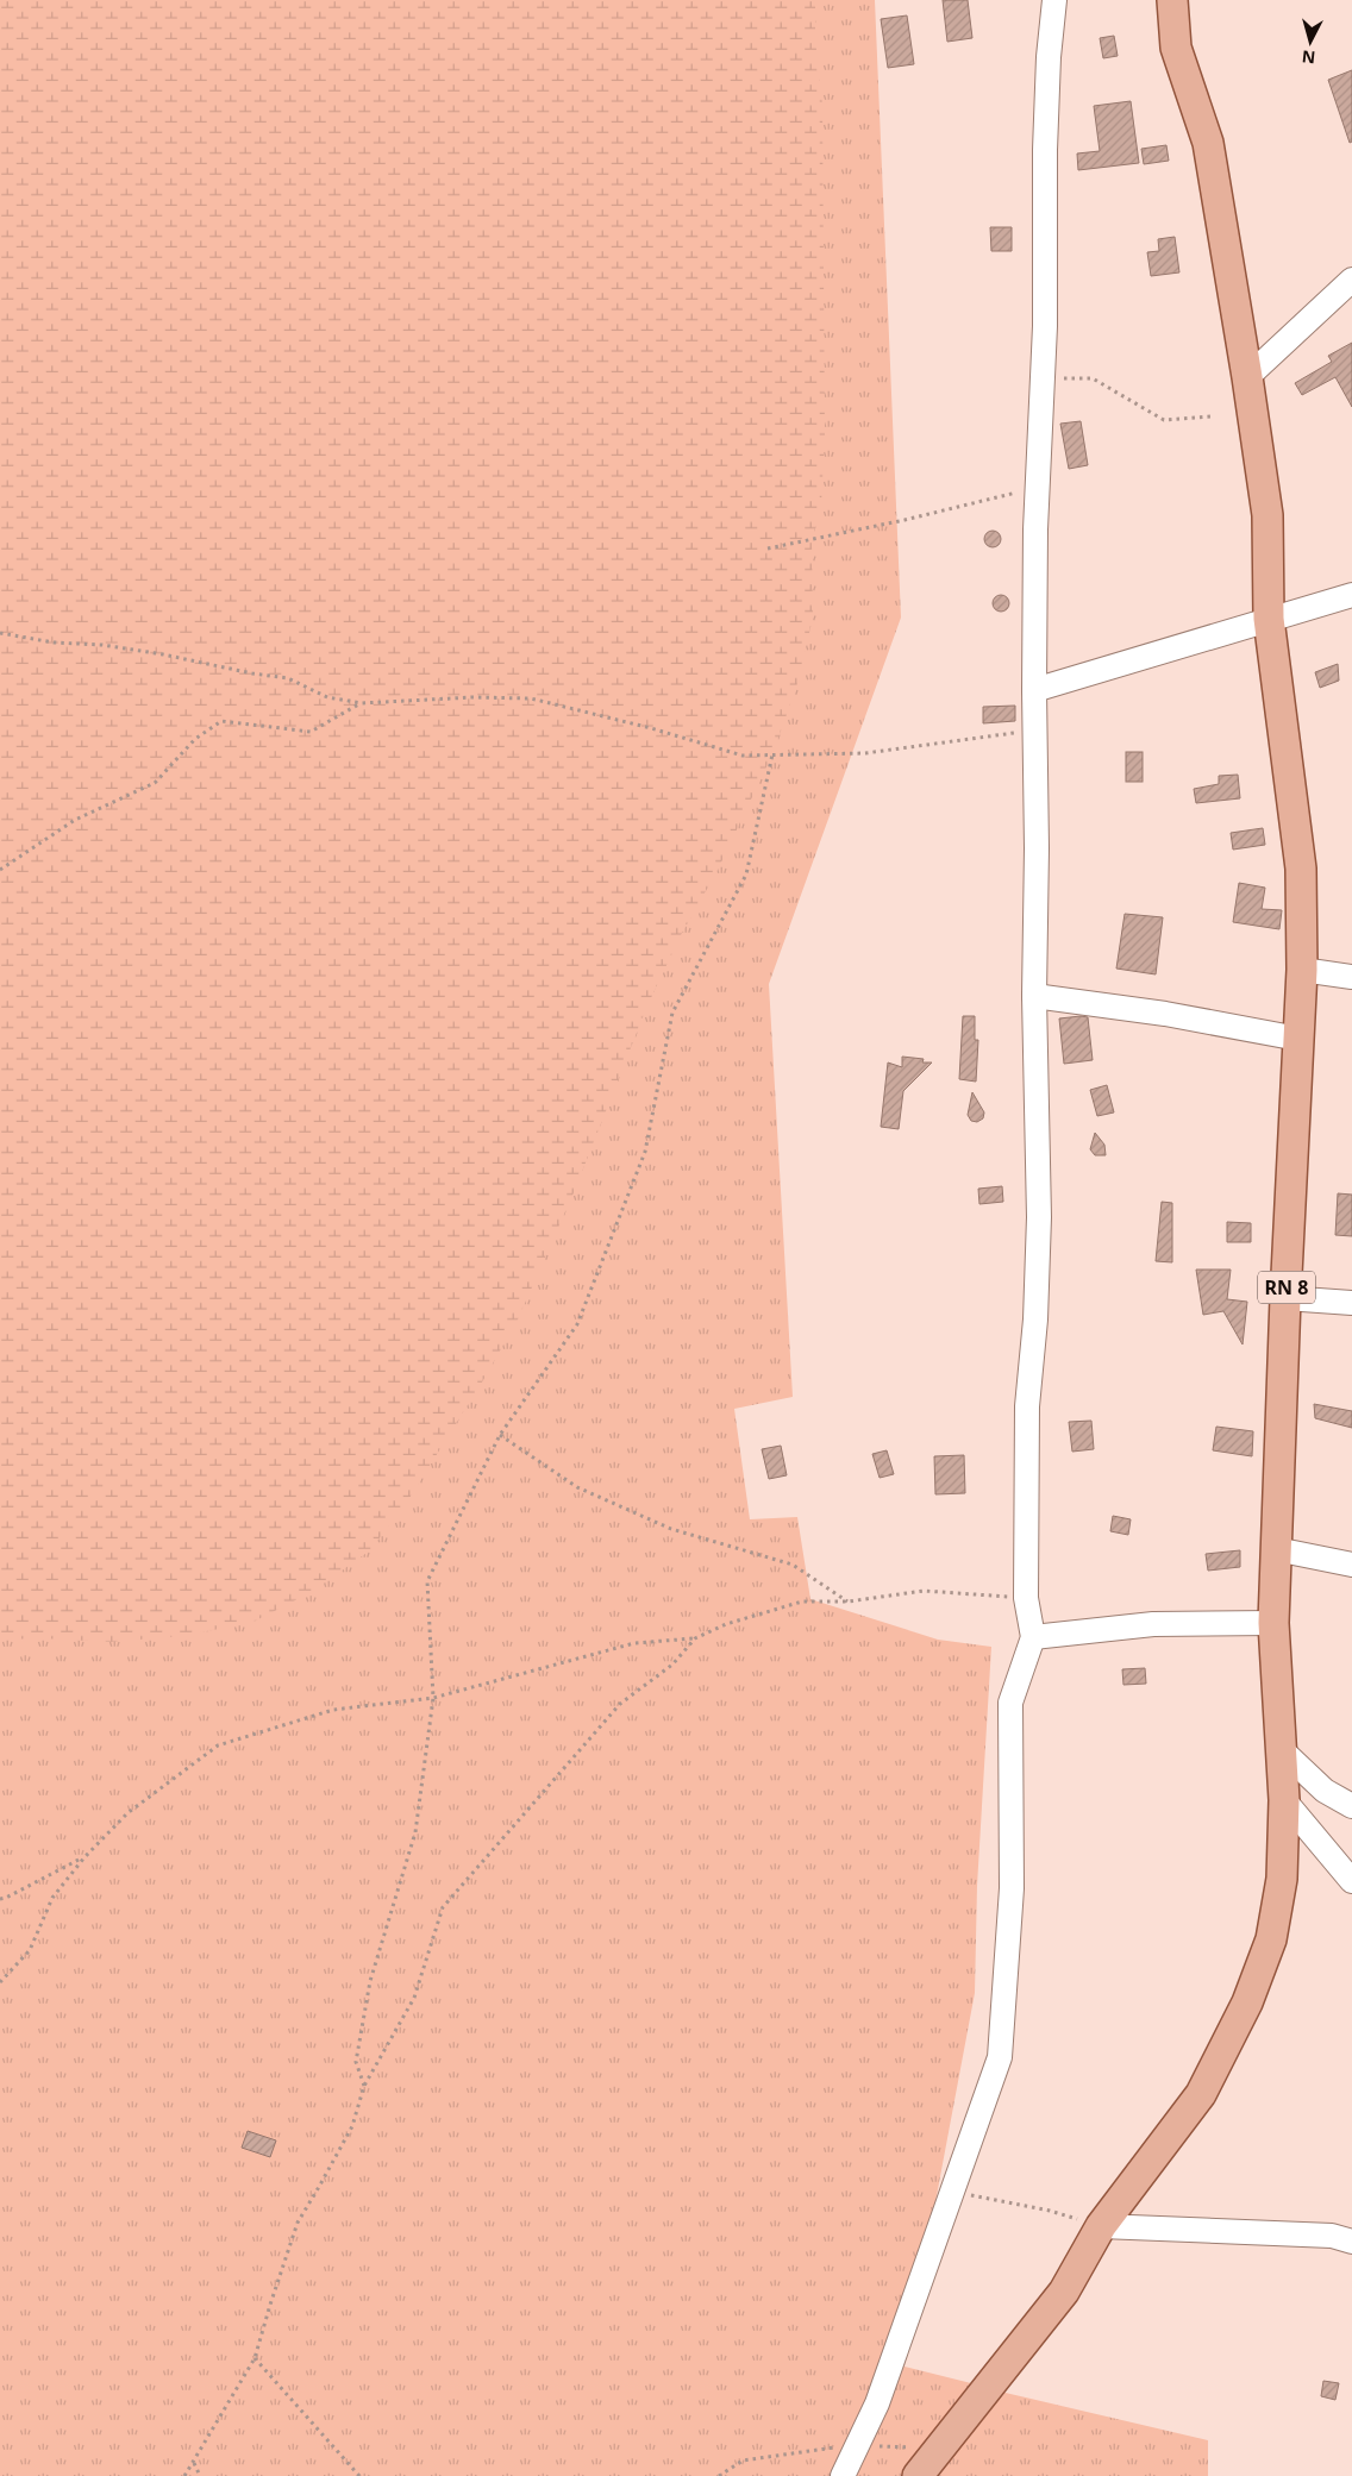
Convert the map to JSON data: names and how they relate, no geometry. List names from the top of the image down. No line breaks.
{"streets":{"main road":["RN 8"]},"north":"bottom"}
